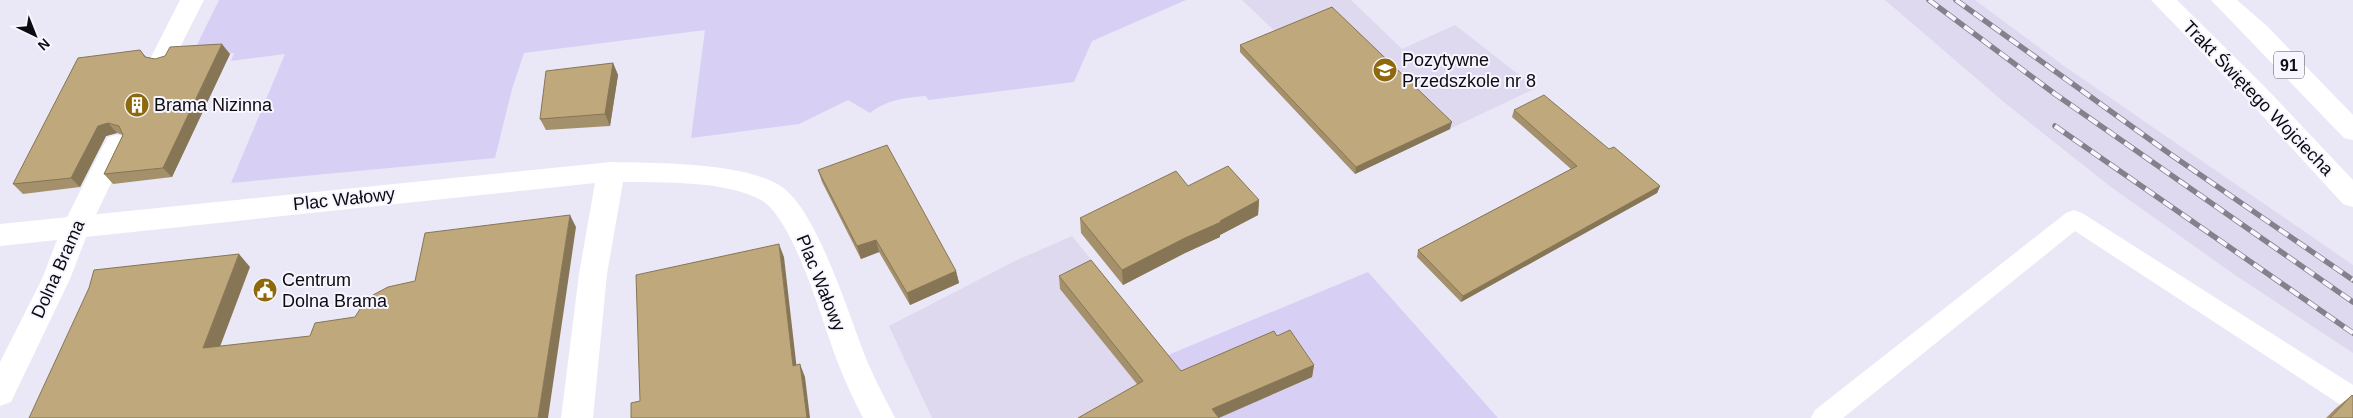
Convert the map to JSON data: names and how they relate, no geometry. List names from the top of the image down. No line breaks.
{"streets":{"street":["91","Trakt Świętego Wojciecha","Plac Wałowy","Dolna Brama"]},"crossings":[["Plac Wałowy","Dolna Brama"]],"places":{"school or university":["Pozytywne Przedszkole nr 8"],"building":["Brama Nizinna"],"public building":["Centrum Dolna Brama"]},"north":"bottom right"}
